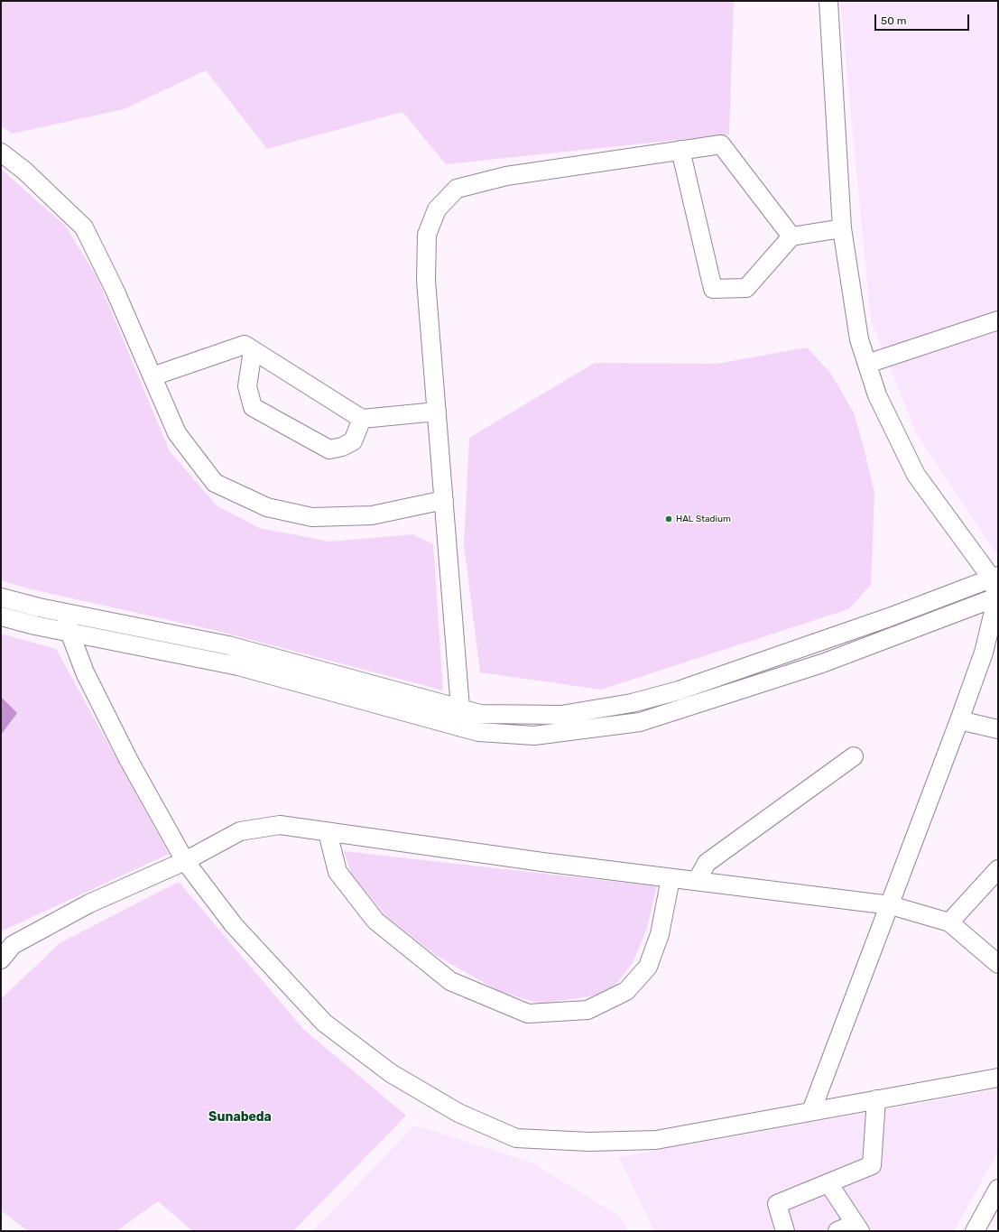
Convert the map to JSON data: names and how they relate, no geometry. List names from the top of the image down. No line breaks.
{"districts":["Sunabeda"],"places":["HAL Stadium"],"scale_bar":"50 m"}
